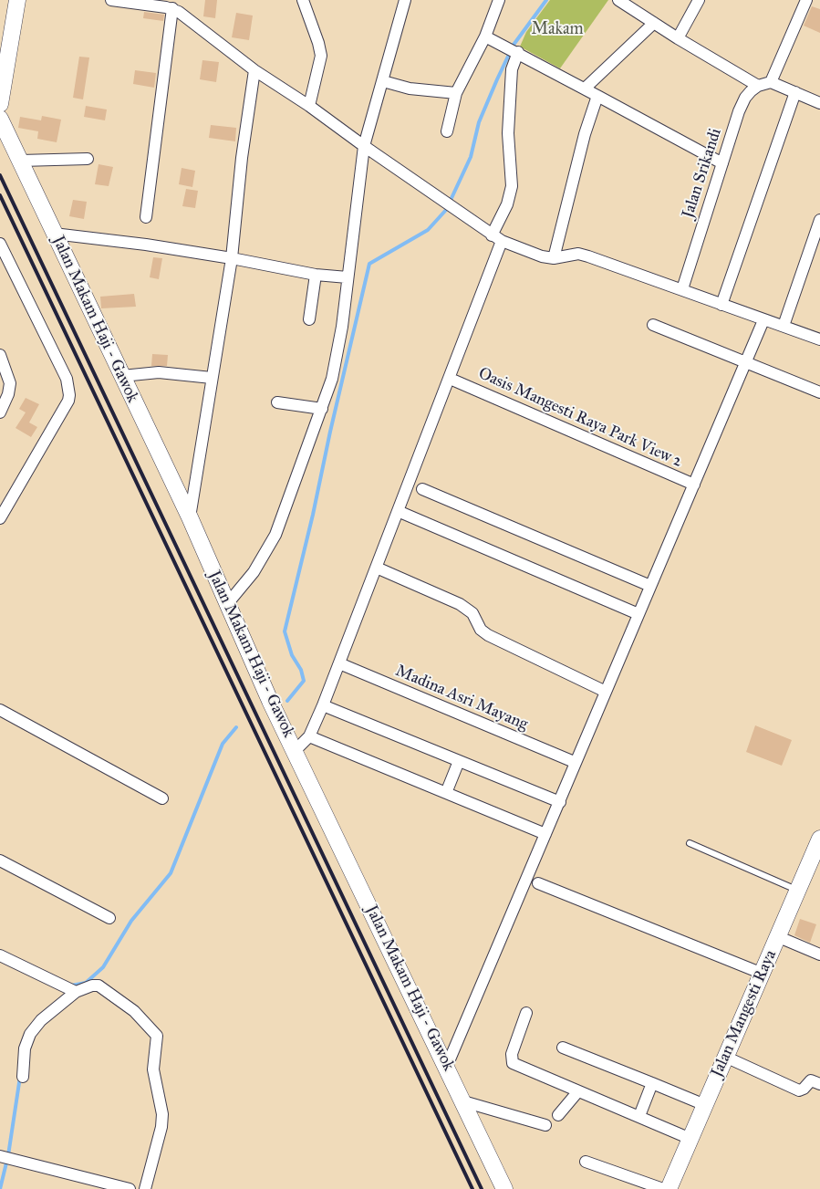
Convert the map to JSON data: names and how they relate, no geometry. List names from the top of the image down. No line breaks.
{"streets":{"street":["Jalan Srikandi","Jalan Makam Haji - Gawok","Oasis Mangesti Raya Park View 2","Madina Asri Mayang","Jalan Mangesti Raya"]},"parks":["Makam"]}
